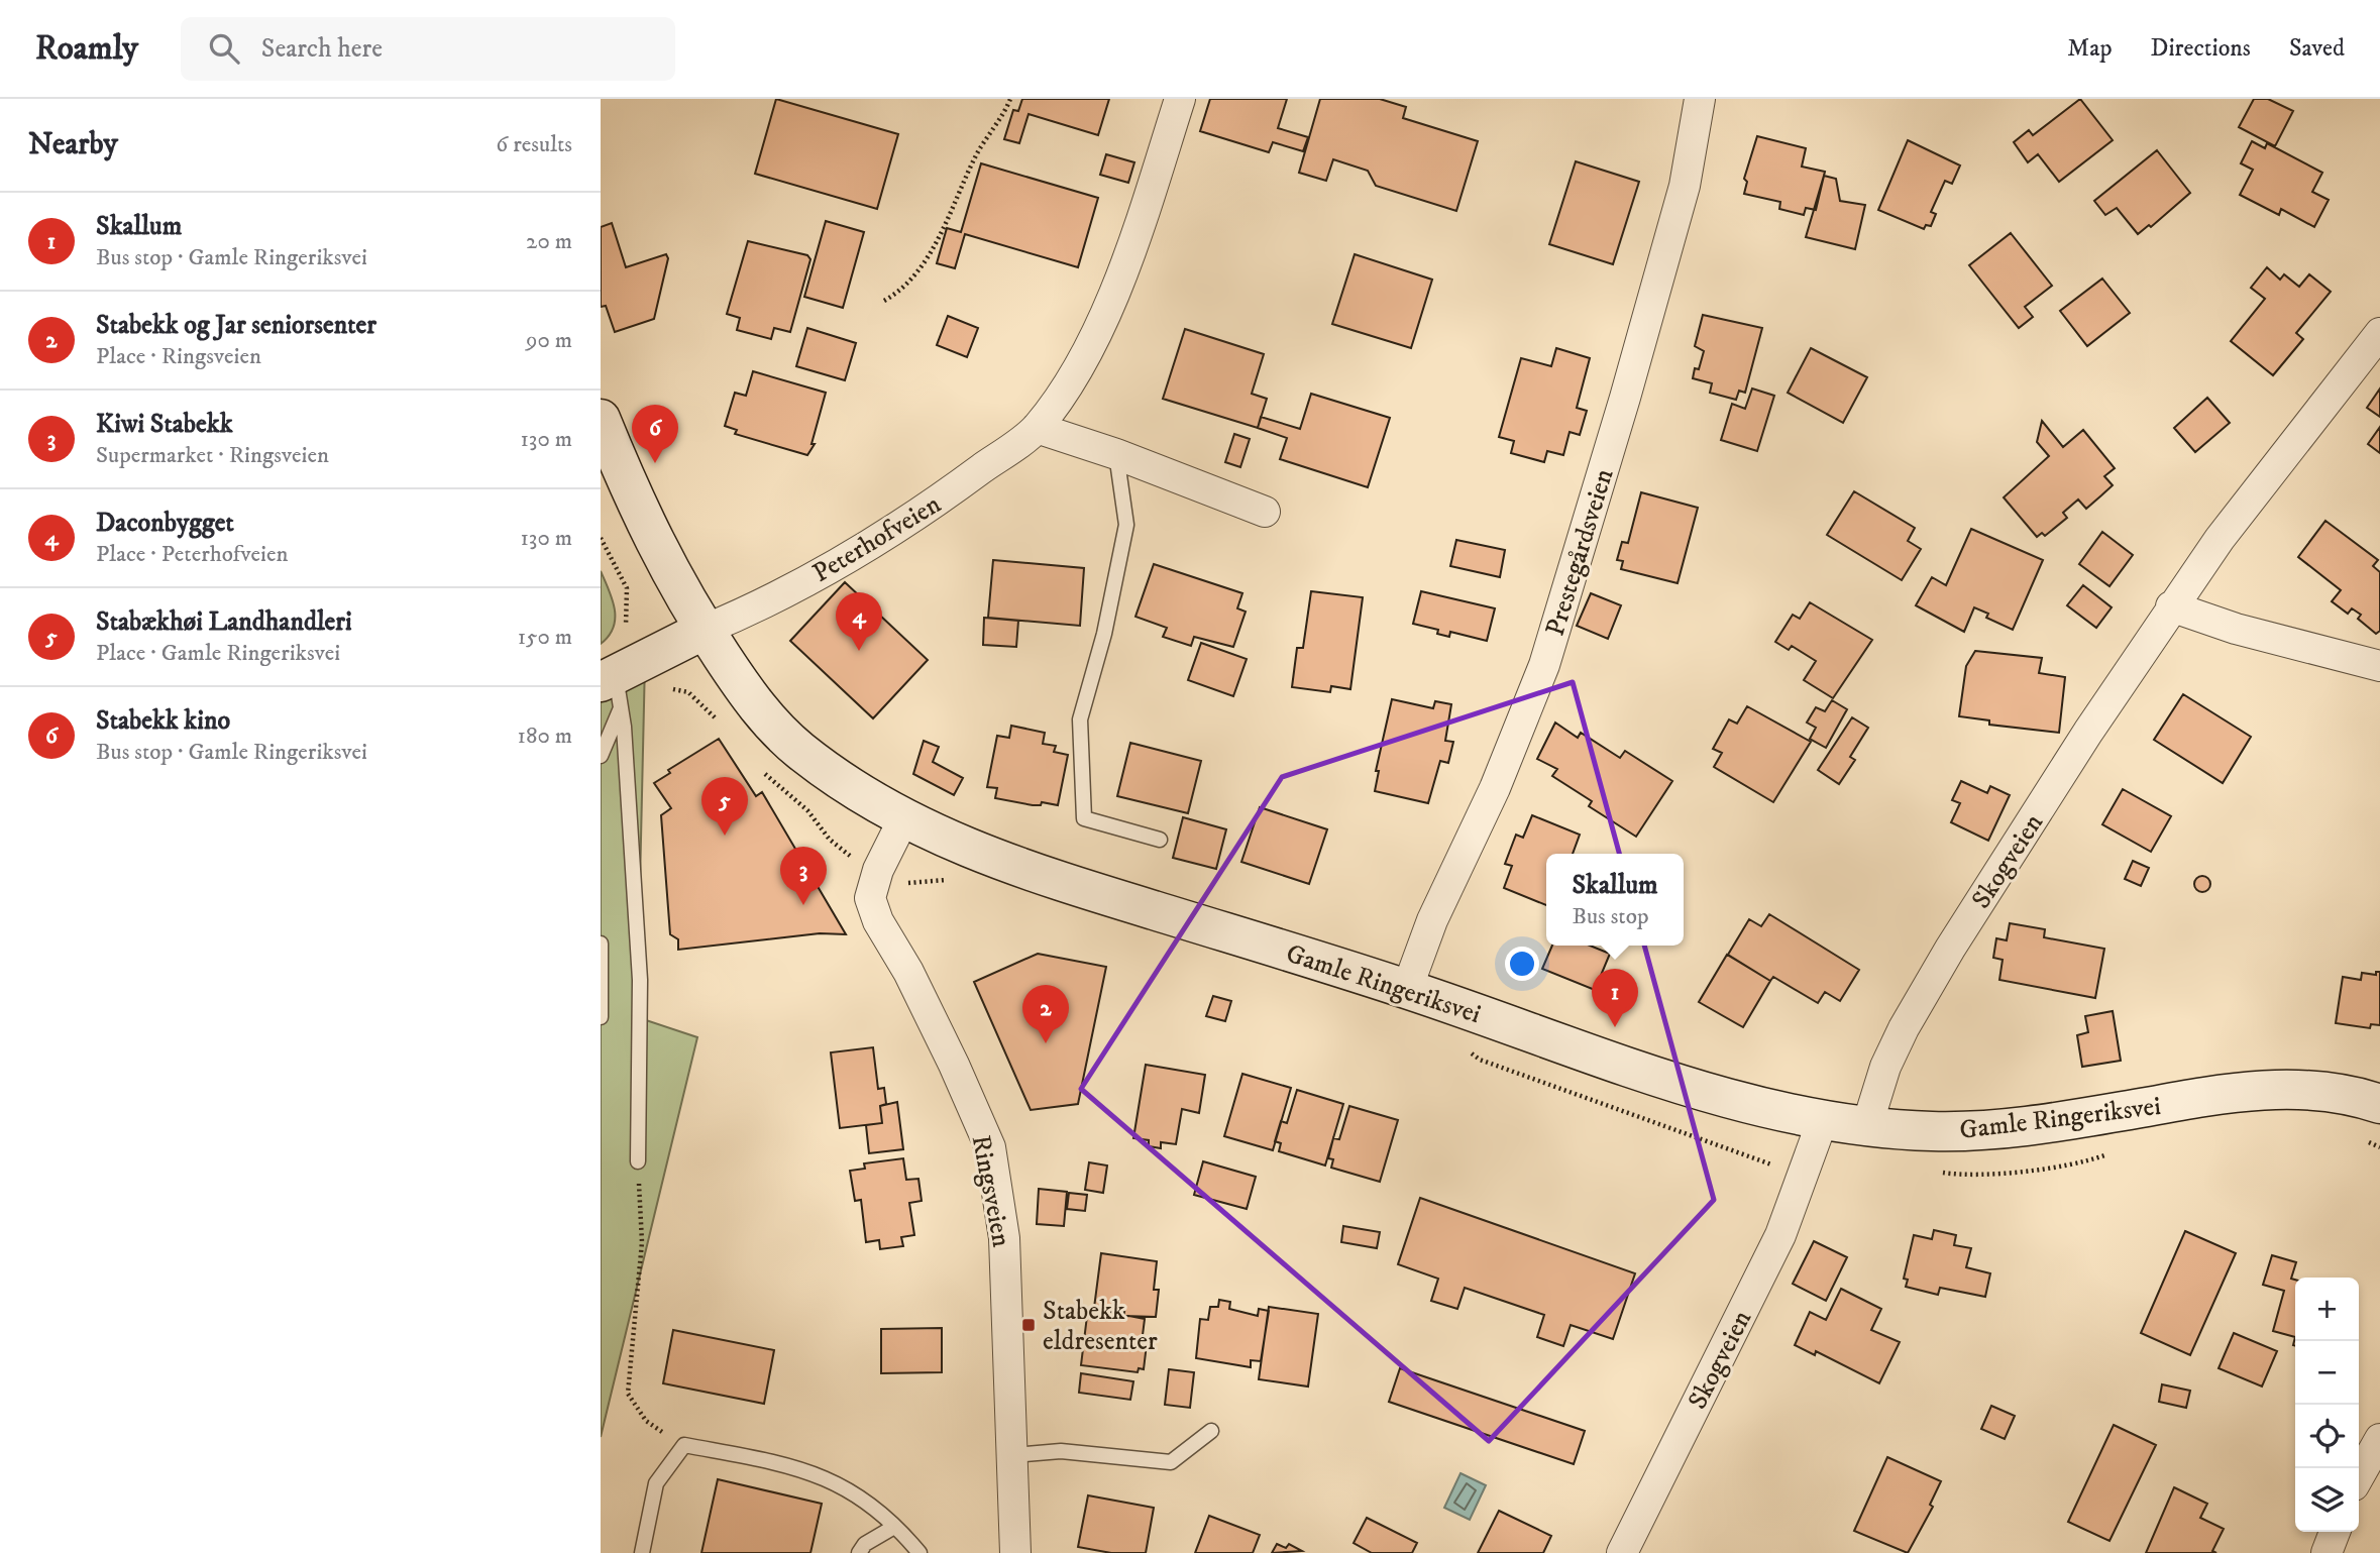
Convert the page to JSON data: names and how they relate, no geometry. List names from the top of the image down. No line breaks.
{"streets":{"main road":["Gamle Ringeriksvei"],"street":["Peterhofveien","Prestegårdsveien","Skogveien","Ringsveien"]},"crossings":[["Peterhofveien","Gamle Ringeriksvei"],["Prestegårdsveien","Gamle Ringeriksvei"],["Skogveien","Gamle Ringeriksvei"],["Gamle Ringeriksvei","Ringsveien"]],"places":{"transit":["Stabekk eldresenter"]},"page":{"header":"Roamly","search":"Search here","nav":["Map","Directions","Saved"],"heading":["Nearby","6 results"],"list":[{"mark":"1","name":"Skallum","note":"Bus stop · Gamle Ringeriksvei","value":"20 m"},{"mark":"2","name":"Stabekk og Jar seniorsenter","note":"Place · Ringsveien","value":"90 m"},{"mark":"3","name":"Kiwi Stabekk","note":"Supermarket · Ringsveien","value":"130 m"},{"mark":"4","name":"Daconbygget","note":"Place · Peterhofveien","value":"130 m"},{"mark":"5","name":"Stabækhøi Landhandleri","note":"Place · Gamle Ringeriksvei","value":"150 m"},{"mark":"6","name":"Stabekk kino","note":"Bus stop · Gamle Ringeriksvei","value":"180 m"}],"pins":["6","4","5","3","1","2"],"popup":["Skallum","Bus stop"],"map_buttons":["+","−"]}}
